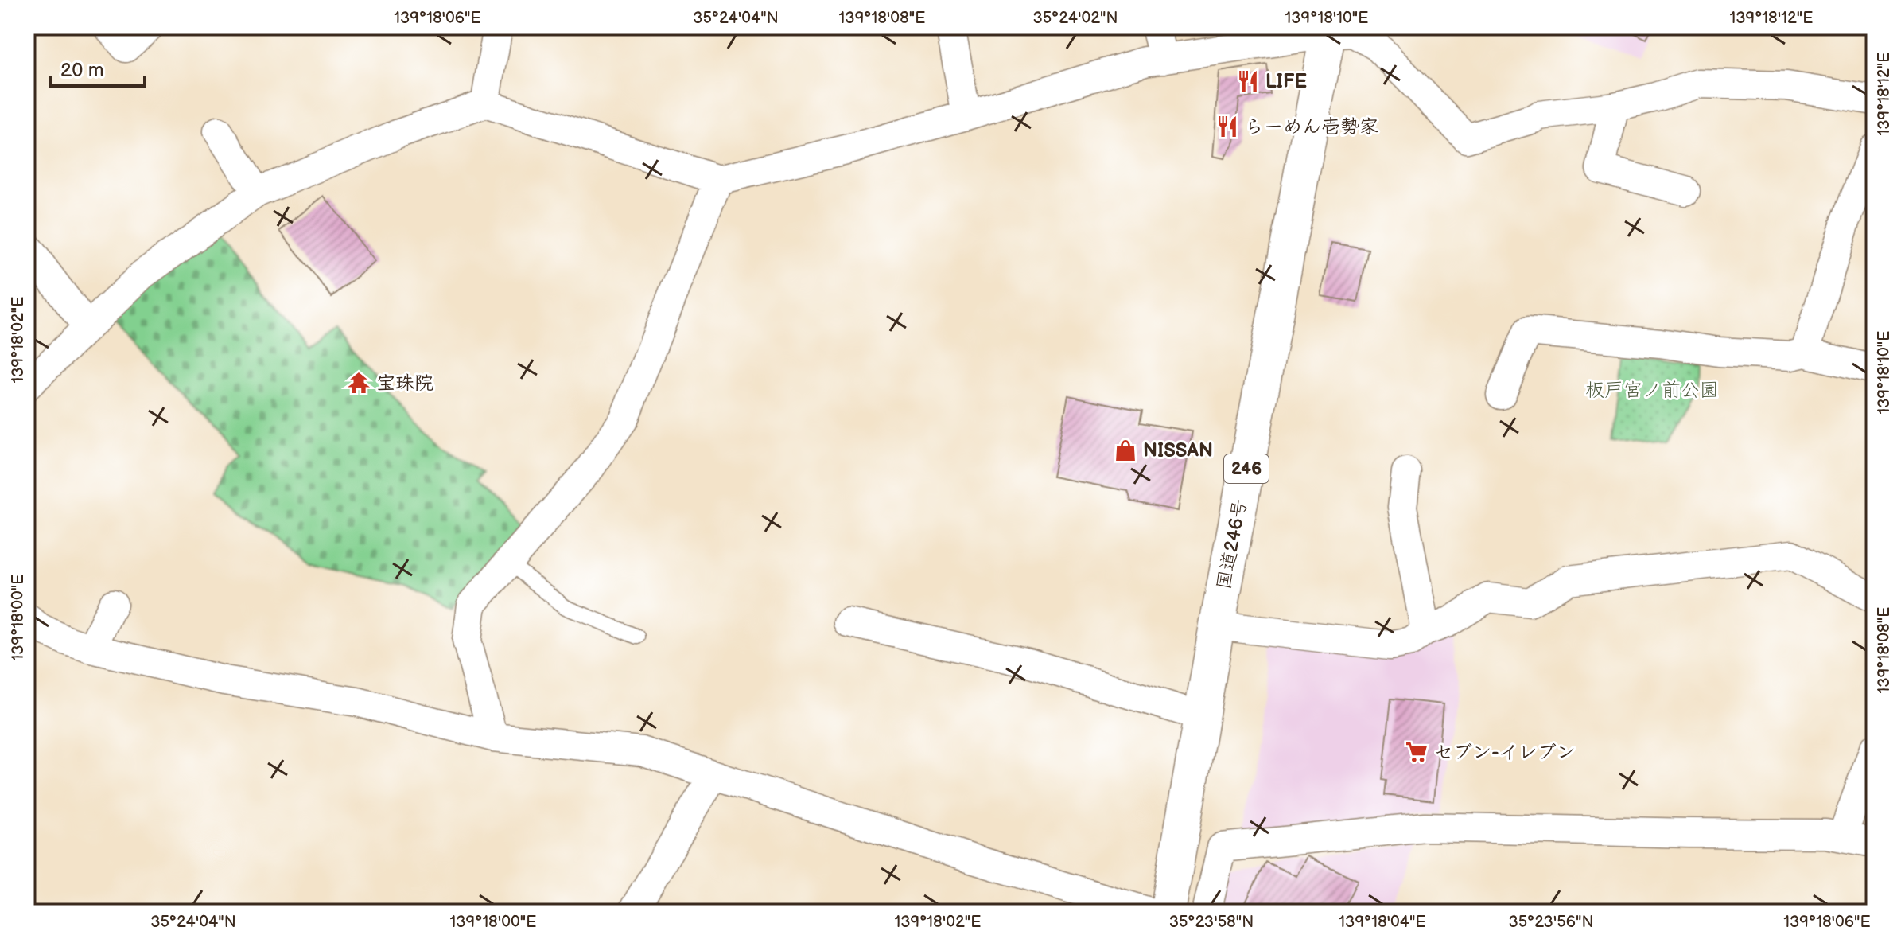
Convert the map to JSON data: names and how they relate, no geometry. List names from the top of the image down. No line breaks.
{"streets":{"highway":["246","国道246号"]},"parks":["板戸宮ノ前公園"],"places":{"restaurant":["LIFE","らーめん壱勢家"],"temple":["宝珠院"],"shop":["NISSAN"],"supermarket":["セブン-イレブン"]},"scale_bar":"20 m","coordinates":["139°18'06\"E","35°24'04\"N","139°18'08\"E","35°24'02\"N","139°18'10\"E","139°18'12\"E","139°18'02\"E","139°18'00\"E","35°23'58\"N","139°18'04\"E","35°23'56\"N"]}
